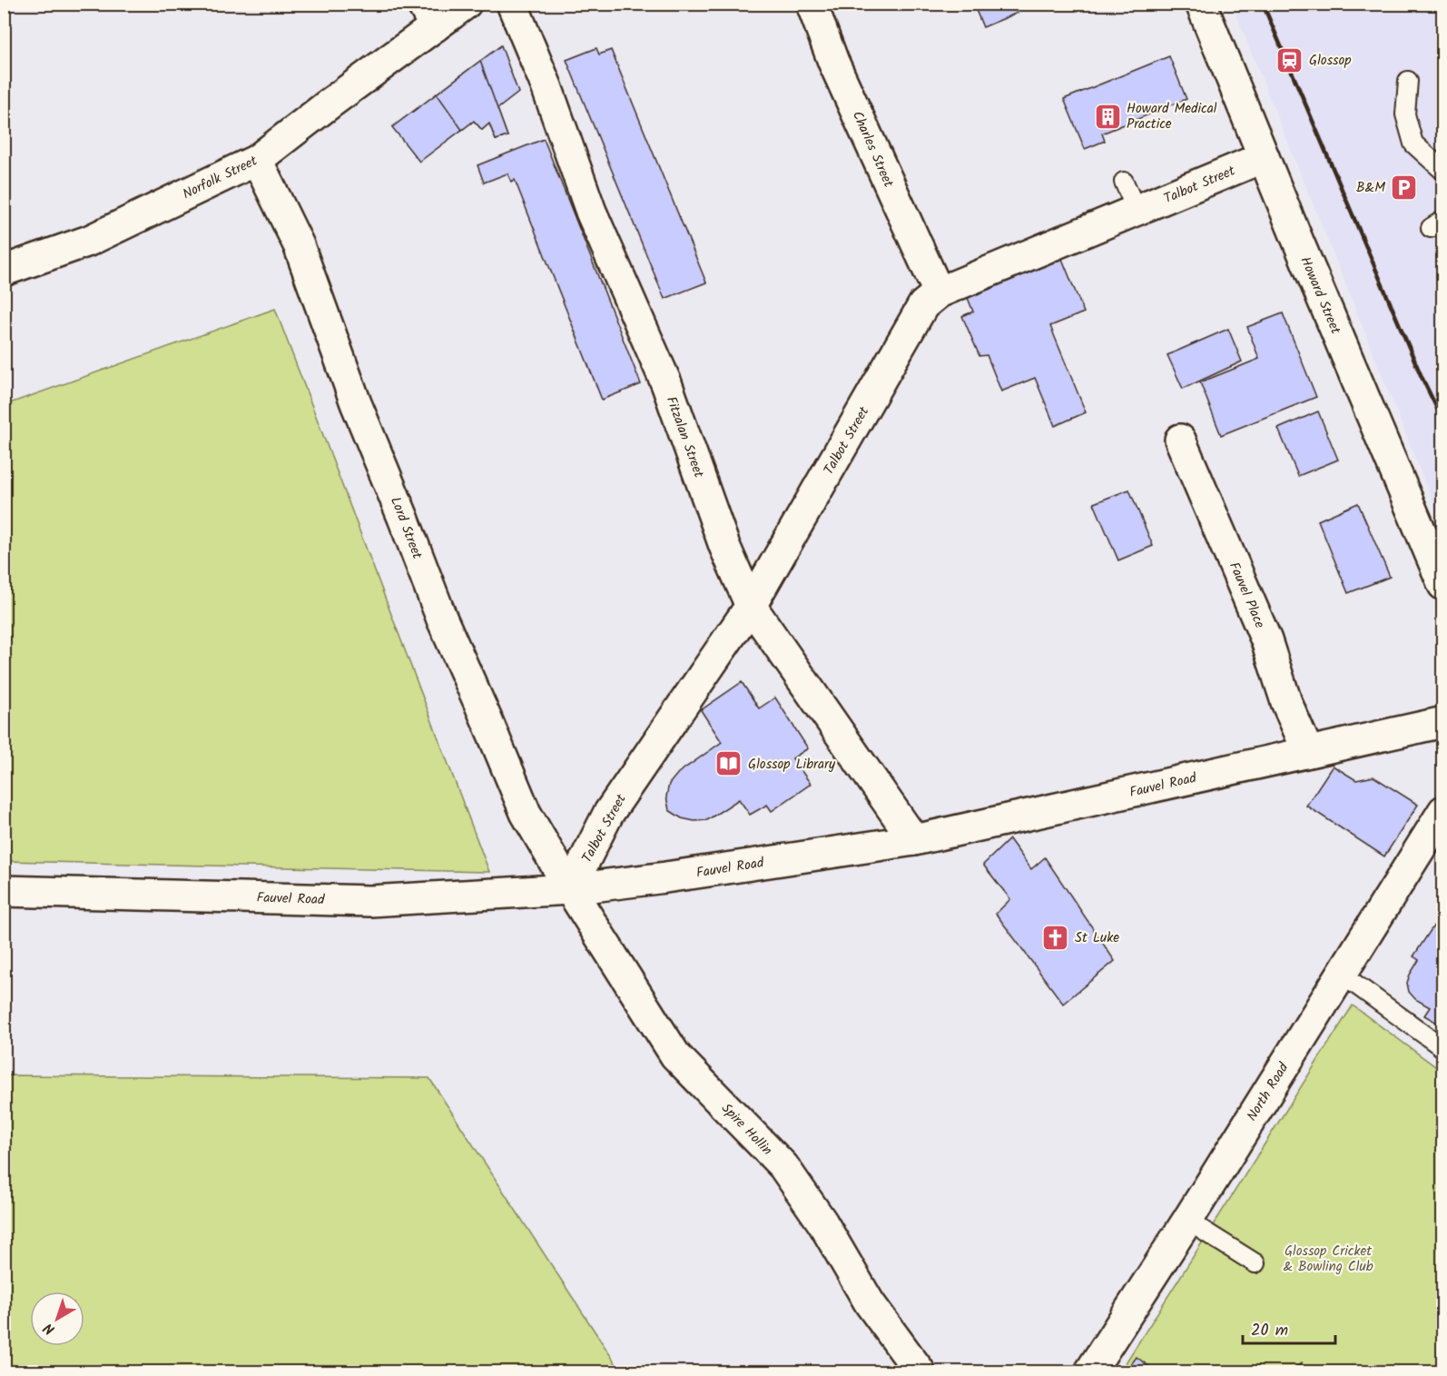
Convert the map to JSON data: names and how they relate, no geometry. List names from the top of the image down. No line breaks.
{"streets":{"street":["Charles Street","Norfolk Street","Talbot Street","Howard Street","Fitzalan Street","Lord Street","Fauvel Place","Fauvel Road","North Road","Spire Hollin"]},"crossings":[["Charles Street","Talbot Street"],["Norfolk Street","Lord Street"],["Talbot Street","Howard Street"],["Talbot Street","Fitzalan Street"],["Talbot Street","Lord Street"],["Talbot Street","Fauvel Road"],["Talbot Street","Spire Hollin"],["Fitzalan Street","Fauvel Road"],["Lord Street","Fauvel Road"],["Lord Street","Spire Hollin"],["Fauvel Place","Fauvel Road"],["Fauvel Road","Spire Hollin"]],"parks":["Glossop Cricket & Bowling Club"],"places":{"station":["Glossop"],"building":["Howard Medical Practice"],"parking":["B&M"],"library":["Glossop Library"],"church":["St Luke"]},"scale_bar":"20 m","north":"bottom left"}
